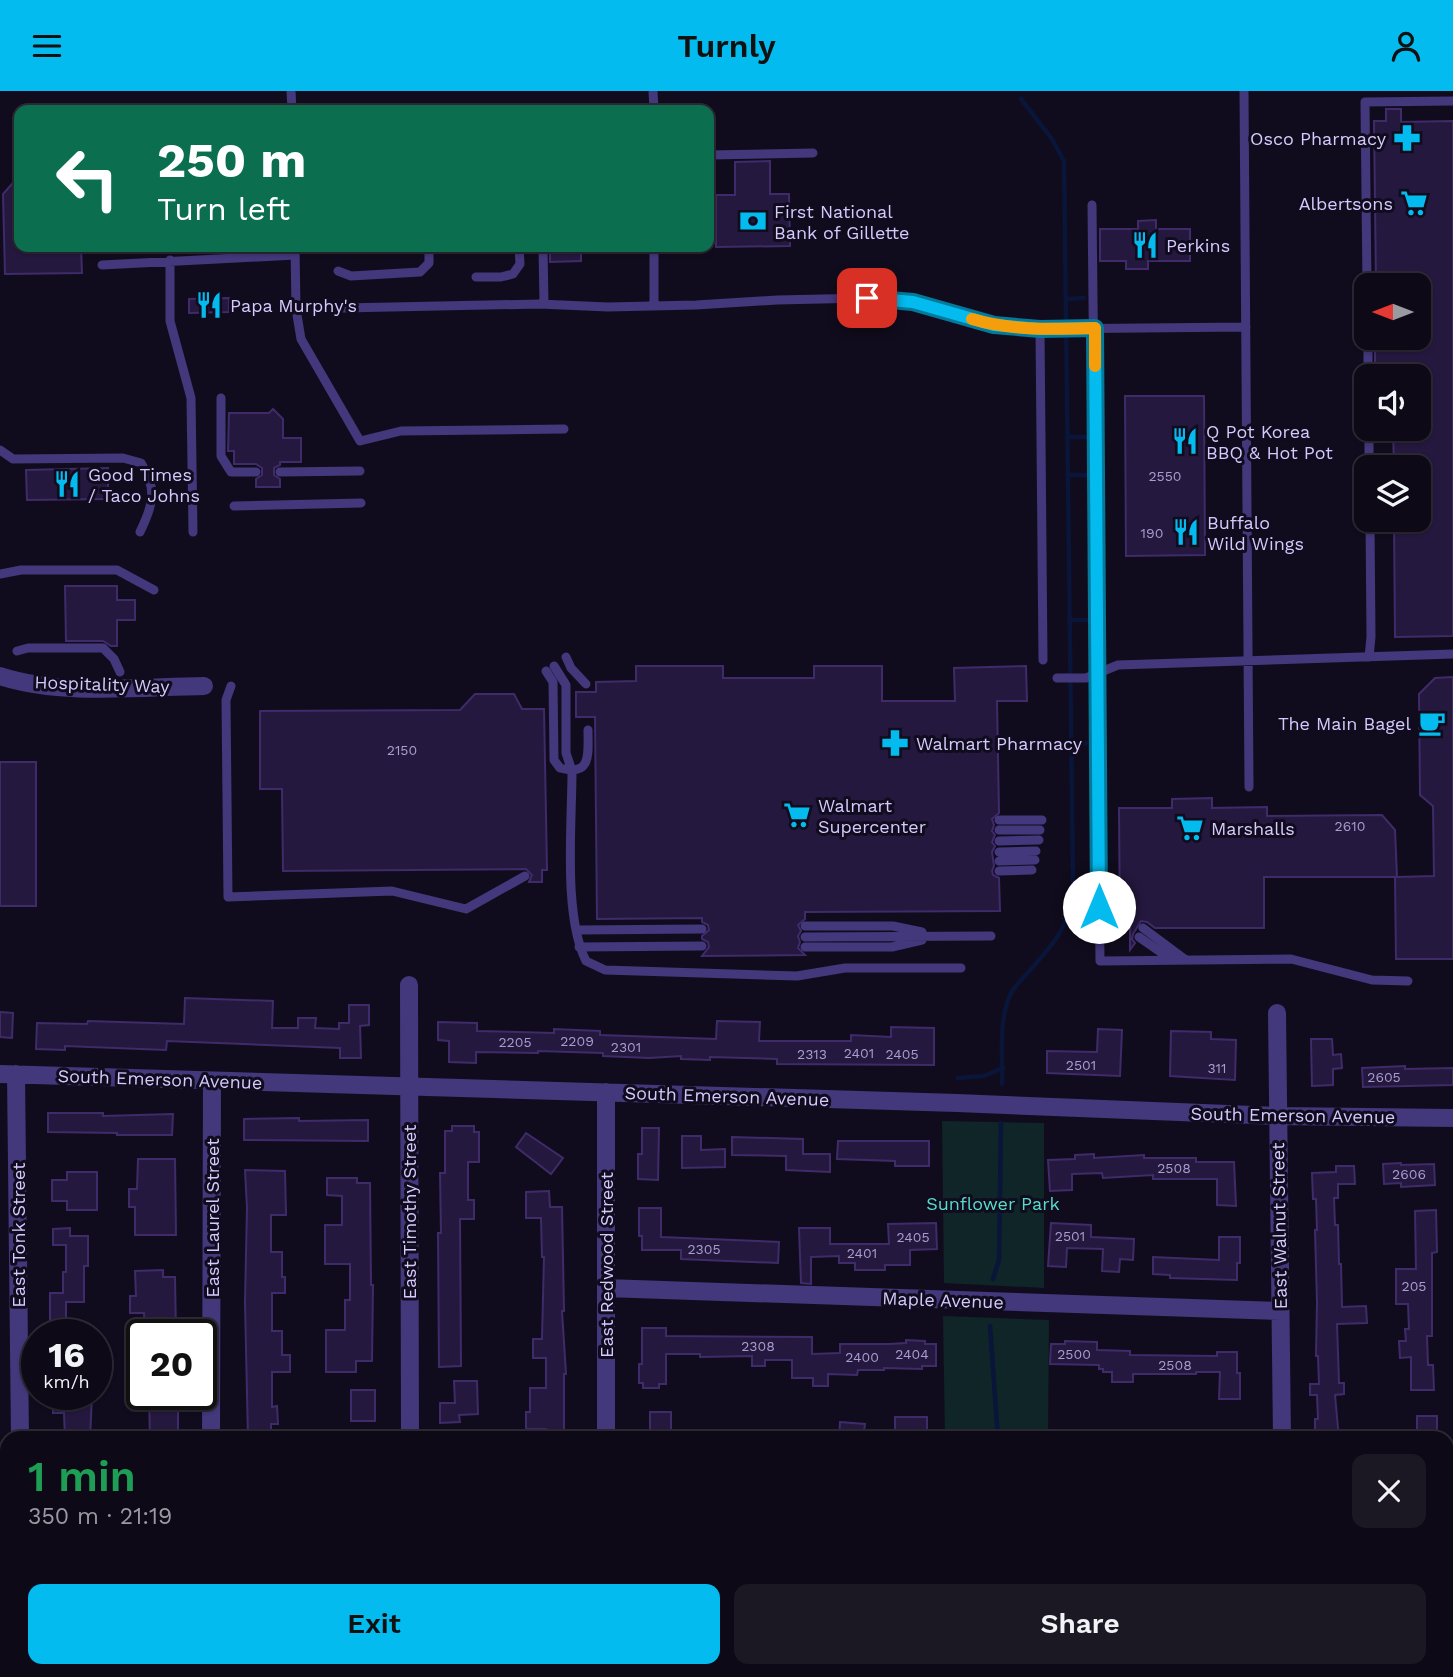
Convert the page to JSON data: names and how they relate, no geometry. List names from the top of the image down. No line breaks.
{"streets":{"street":["Hospitality Way","South Emerson Avenue","East Timothy Street","East Laurel Street","East Walnut Street","East Tonk Street","East Redwood Street","Maple Avenue"]},"crossings":[["South Emerson Avenue","East Timothy Street"],["South Emerson Avenue","East Laurel Street"],["South Emerson Avenue","East Walnut Street"],["South Emerson Avenue","East Tonk Street"],["South Emerson Avenue","East Redwood Street"],["East Walnut Street","Maple Avenue"],["East Redwood Street","Maple Avenue"]],"parks":["Sunflower Park"],"places":{"pharmacy":["Osco Pharmacy","Walmart Pharmacy"],"supermarket":["Albertsons","Walmart Supercenter","Marshalls"],"bank":["First National Bank of Gillette"],"restaurant":["Perkins","Papa Murphy's","Q Pot Korea BBQ & Hot Pot","Good Times / Taco Johns","Buffalo Wild Wings"],"cafe":["The Main Bagel"]},"house_numbers":["2550","190","2150","2610","2209","2205","2301","2401","2313","2405","2501","311","2605","2508","2606","2501","2405","2305","2401","205","2308","2404","2500","2400","2508"],"north":"left","page":{"header":"Turnly","turn":["250 m","Turn left"],"speed":"16 km/h","limit":"20","heading":["1 min","350 m · 21:19"],"buttons":["Exit","Share"]}}
